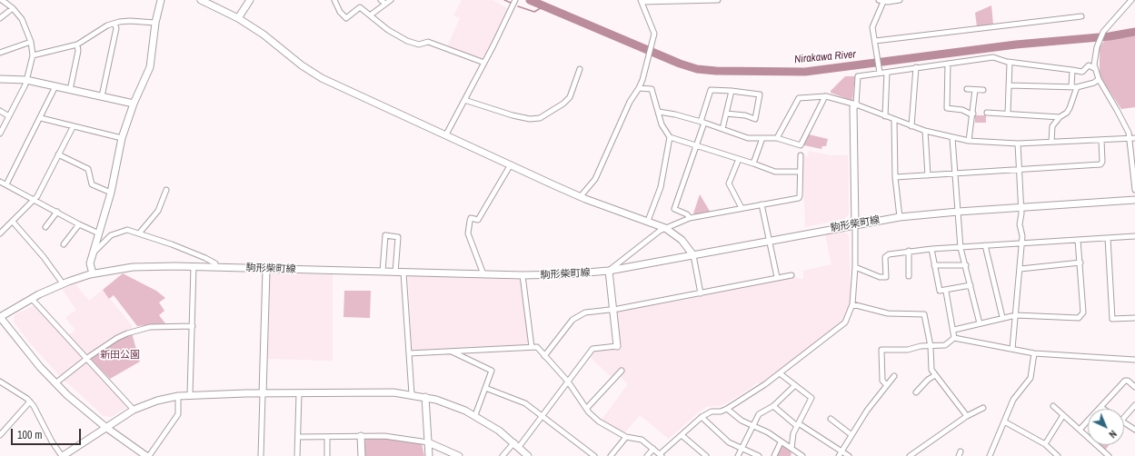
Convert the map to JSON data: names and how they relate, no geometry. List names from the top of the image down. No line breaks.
{"streets":{"street":["駒形柴町線"]},"water":["Nirakawa River"],"parks":["新田公園"],"scale_bar":"100 m","north":"bottom right"}
